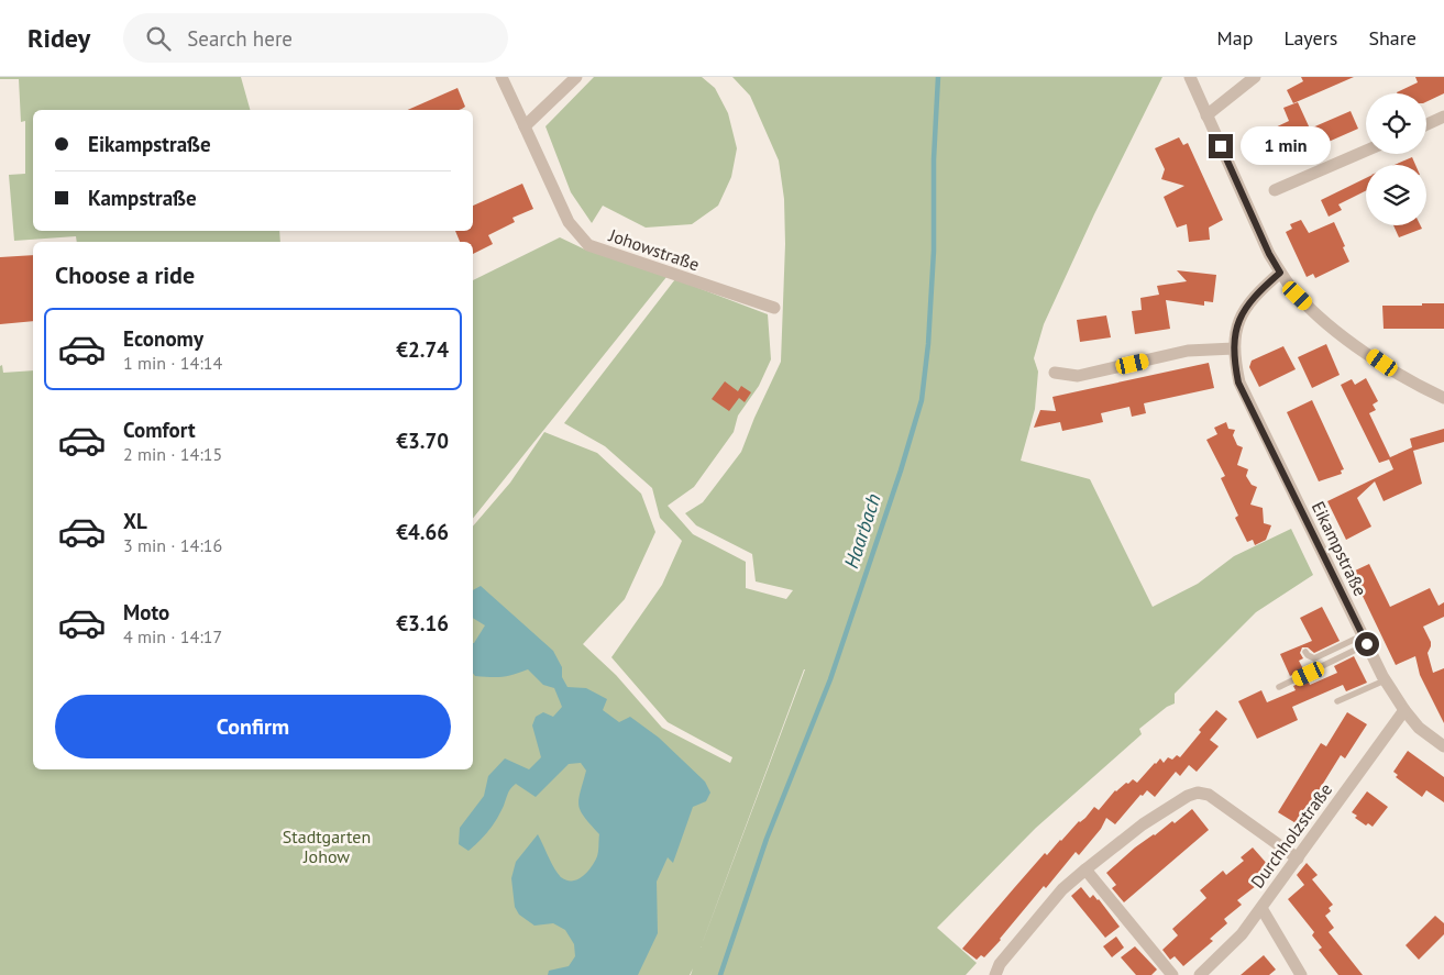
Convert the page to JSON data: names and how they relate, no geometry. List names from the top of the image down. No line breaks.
{"streets":{"street":["Johowstraße","Eikampstraße","Durchholzstraße"]},"crossings":[["Eikampstraße","Durchholzstraße"]],"water":["Haarbach"],"parks":["Stadtgarten Johow"],"page":{"header":"Ridey","search":"Search here","nav":["Map","Layers","Share"],"banner":["Eikampstraße","Kampstraße"],"bubble":"1 min","heading":"Choose a ride","list":[{"name":"Economy","note":"1 min · 14:14","value":"€2.74"},{"name":"Comfort","note":"2 min · 14:15","value":"€3.70"},{"name":"XL","note":"3 min · 14:16","value":"€4.66"},{"name":"Moto","note":"4 min · 14:17","value":"€3.16"}],"buttons":"Confirm"}}
